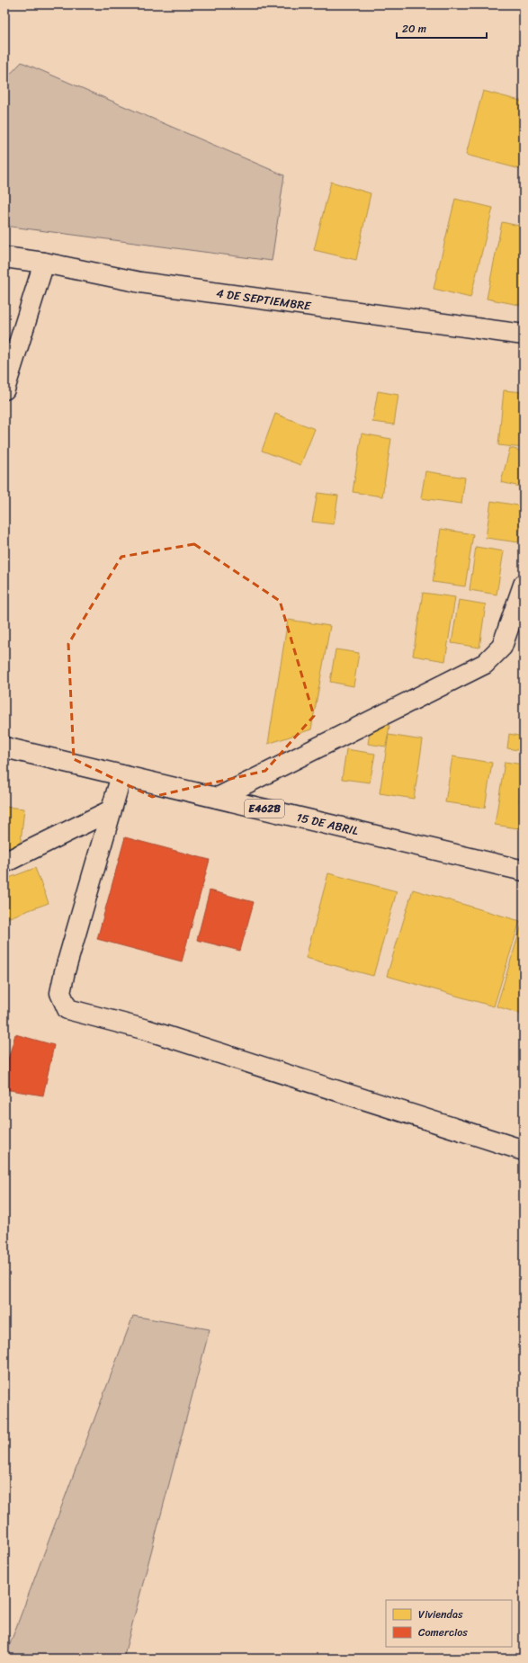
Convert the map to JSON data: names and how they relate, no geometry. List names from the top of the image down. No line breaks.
{"streets":{"street":["4 DE SEPTIEMBRE","E462B","15 DE ABRIL"]},"legend":["Viviendas","Comercios"],"scale_bar":"20 m"}
